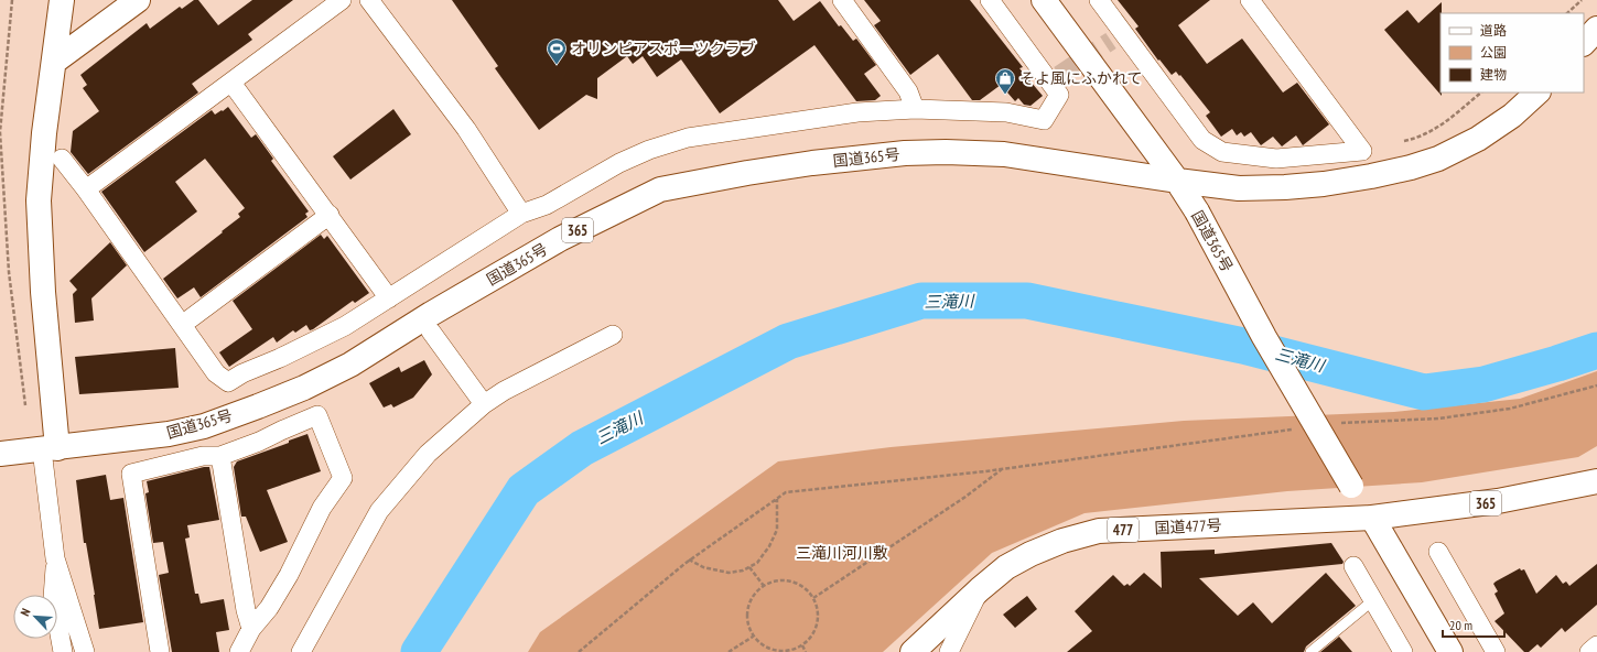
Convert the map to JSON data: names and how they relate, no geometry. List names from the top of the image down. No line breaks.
{"streets":{"main road":["国道365号","365","国道477号","477"]},"crossings":[["国道365号","365"],["国道365号","国道477号"],["365","国道477号"]],"water":["三滝川"],"parks":["三滝川河川敷"],"places":{"sports":["オリンピアスポーツクラブ"],"shop":["そよ風にふかれて"]},"legend":["道路","公園","建物"],"scale_bar":"20 m","north":"top left"}
